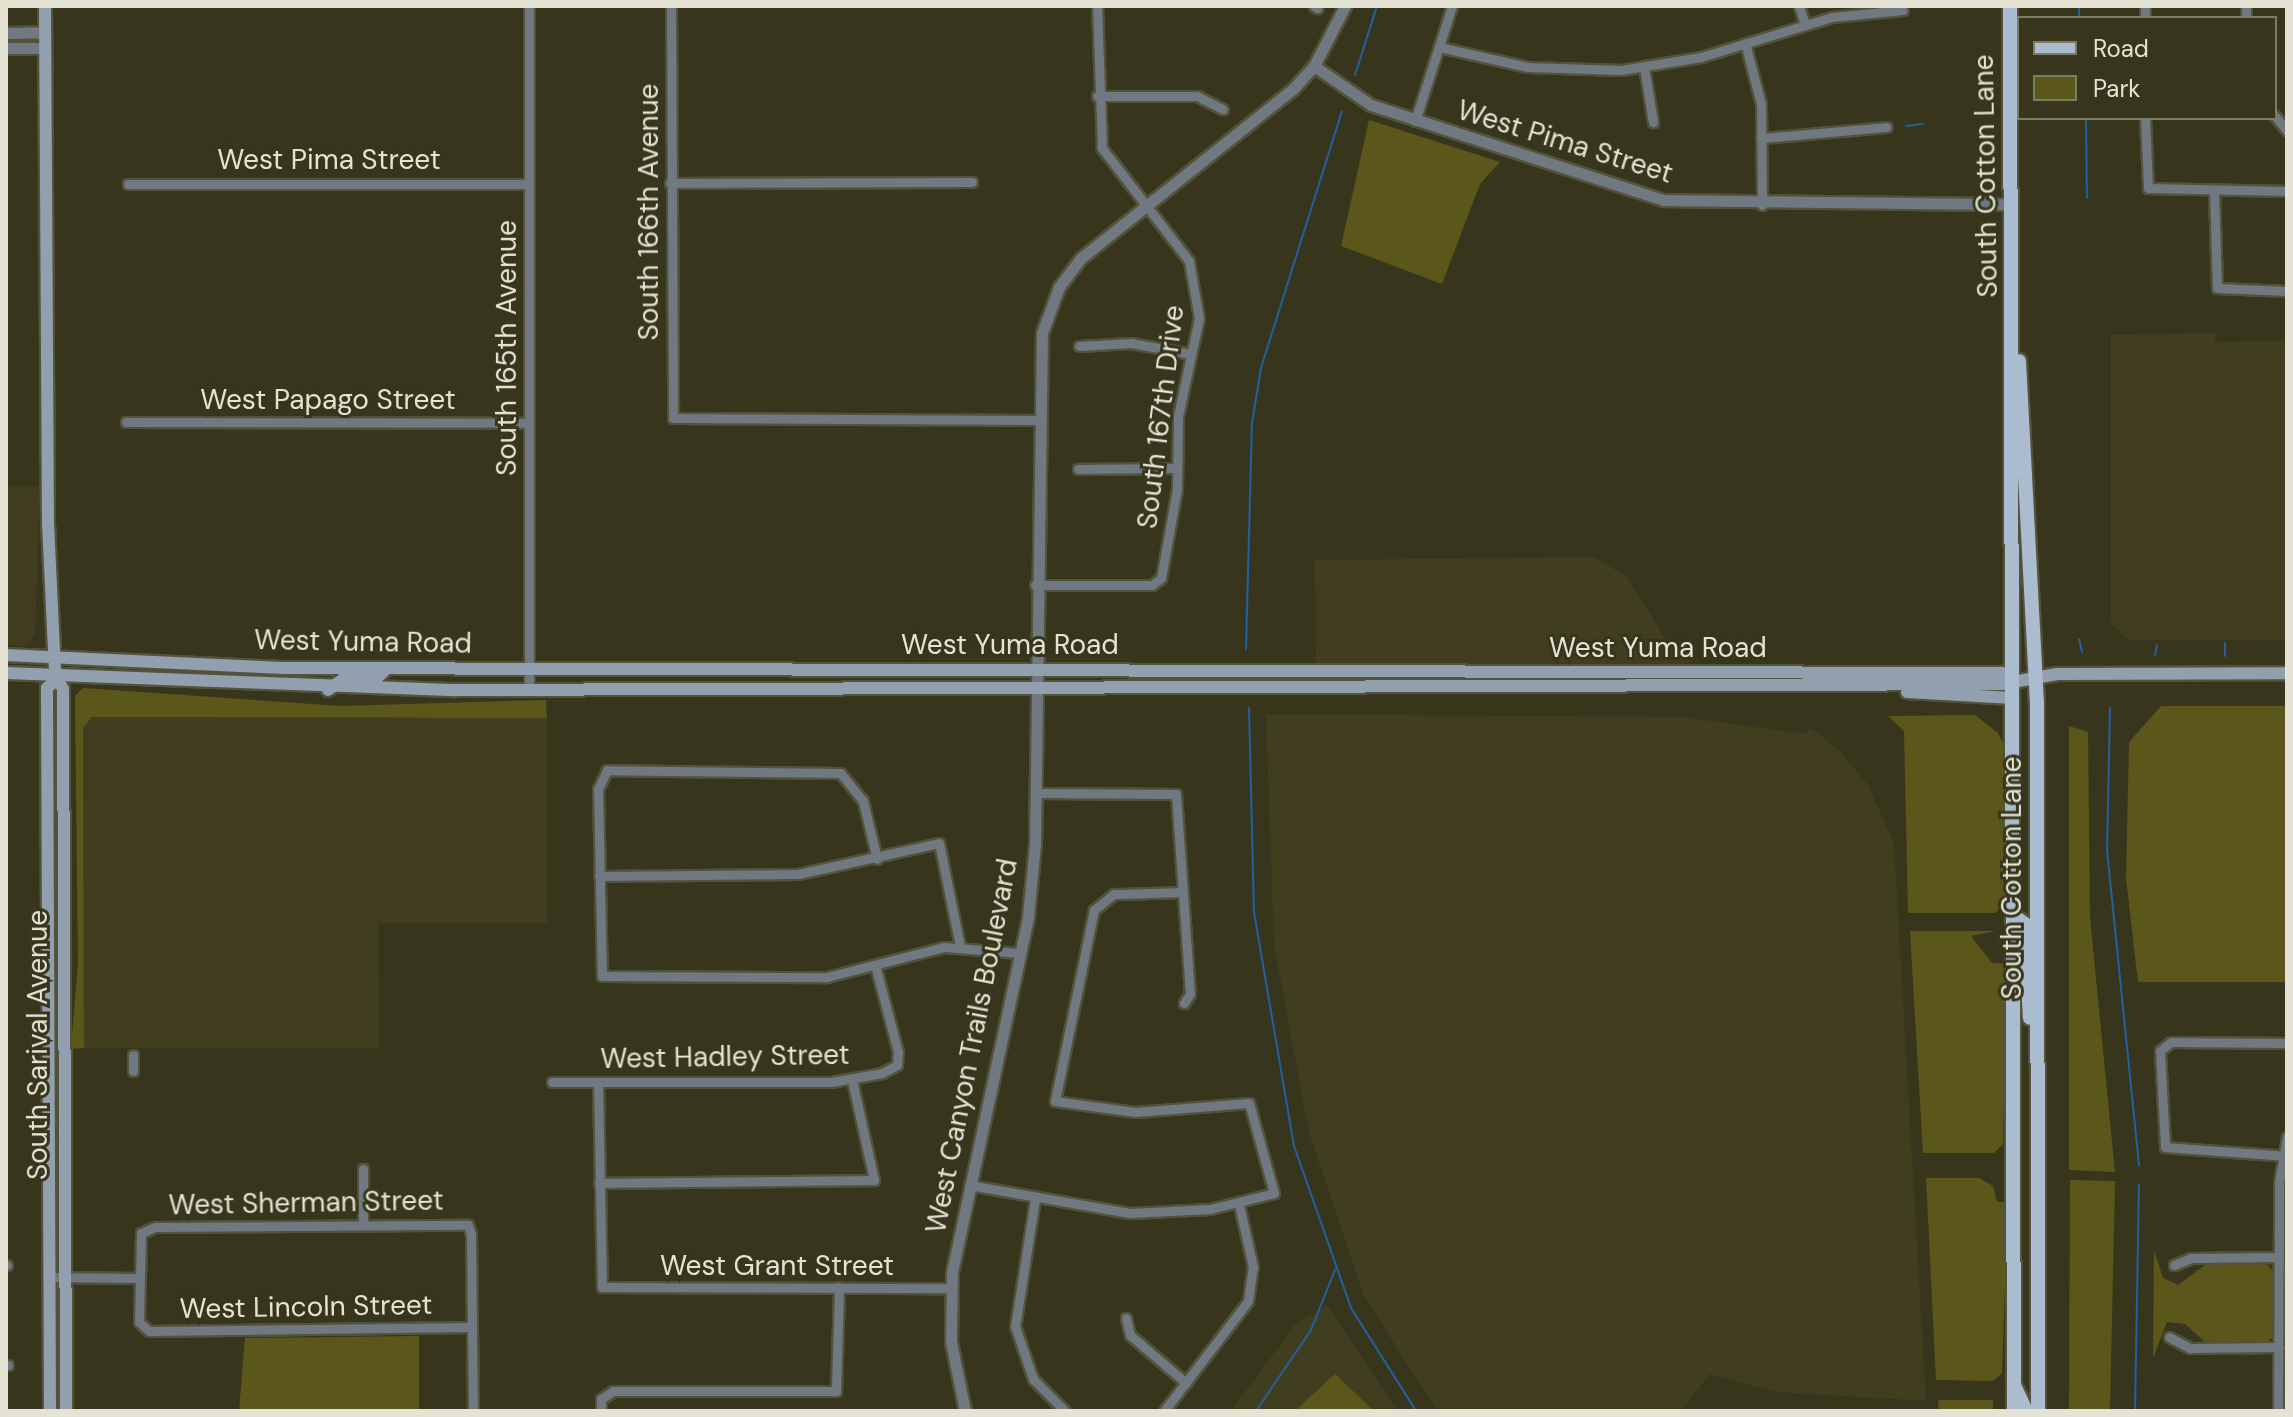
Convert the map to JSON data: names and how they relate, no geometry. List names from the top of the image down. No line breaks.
{"streets":{"main road":["South Cotton Lane","West Yuma Road","South Sarival Avenue"],"street":["West Pima Street","South 166th Avenue","South 165th Avenue","West Papago Street","South 167th Drive","West Canyon Trails Boulevard","West Hadley Street","West Sherman Street","West Grant Street","West Lincoln Street"]},"crossings":[["West Pima Street","South Cotton Lane"],["West Pima Street","South 165th Avenue"],["West Pima Street","West Canyon Trails Boulevard"],["South Cotton Lane","West Yuma Road"],["South 166th Avenue","West Canyon Trails Boulevard"],["South 165th Avenue","West Papago Street"],["South 165th Avenue","West Yuma Road"],["South 167th Drive","West Canyon Trails Boulevard"],["West Yuma Road","South Sarival Avenue"],["West Yuma Road","West Canyon Trails Boulevard"],["West Canyon Trails Boulevard","West Grant Street"],["West Sherman Street","West Lincoln Street"]],"legend":["Road","Park"]}
